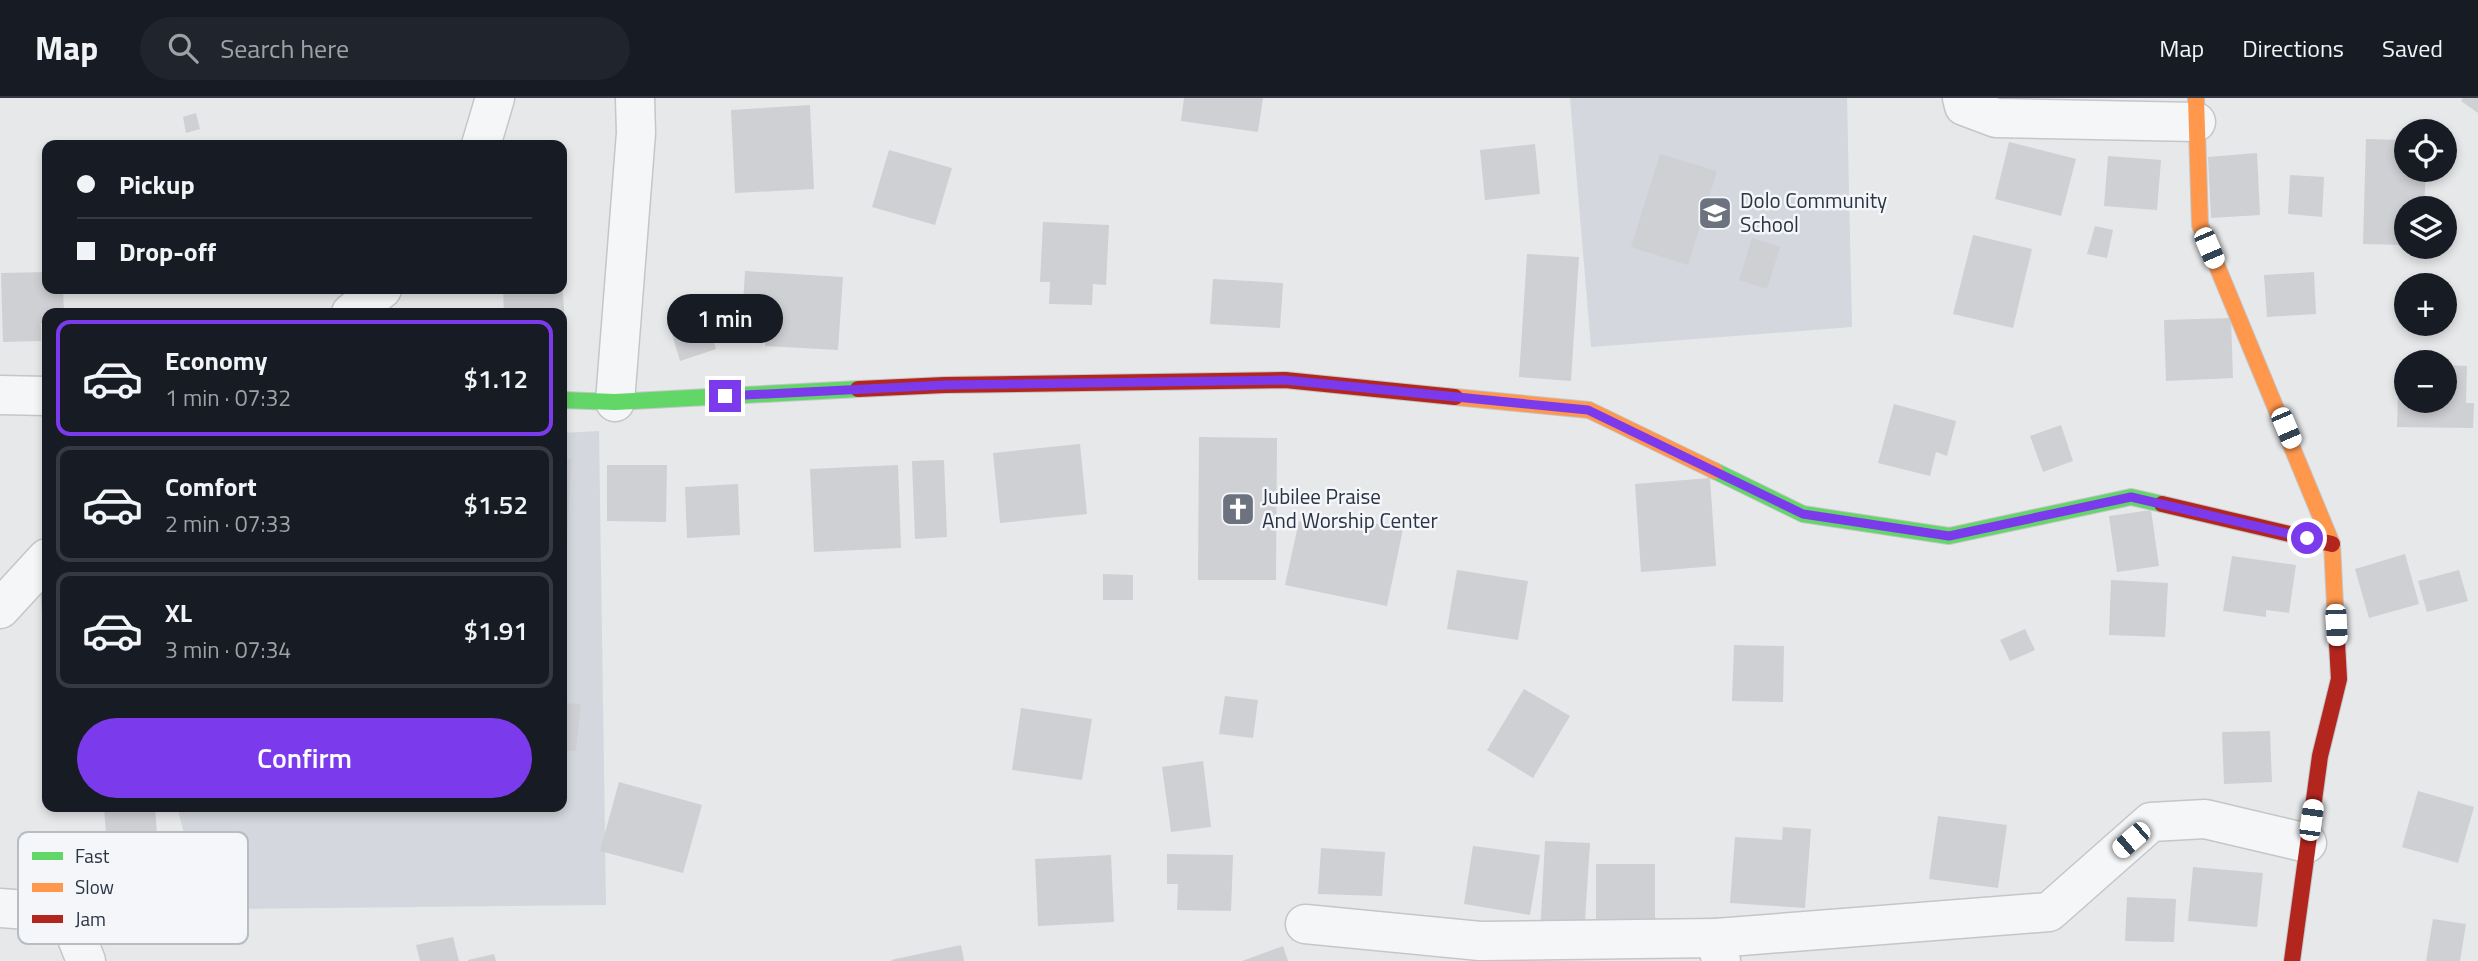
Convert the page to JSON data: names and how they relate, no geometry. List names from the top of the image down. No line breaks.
{"places":{"school or university":["Dolo Community School"],"church":["Jubilee Praise And Worship Center"]},"legend":["Fast","Slow","Jam"],"page":{"header":"Map","search":"Search here","nav":["Map","Directions","Saved"],"map_buttons":["+","−"],"banner":["Pickup","Drop-off"],"bubble":"1 min","list":[{"name":"Economy","note":"1 min · 07:32","value":"$1.12"},{"name":"Comfort","note":"2 min · 07:33","value":"$1.52"},{"name":"XL","note":"3 min · 07:34","value":"$1.91"}],"buttons":"Confirm"}}
